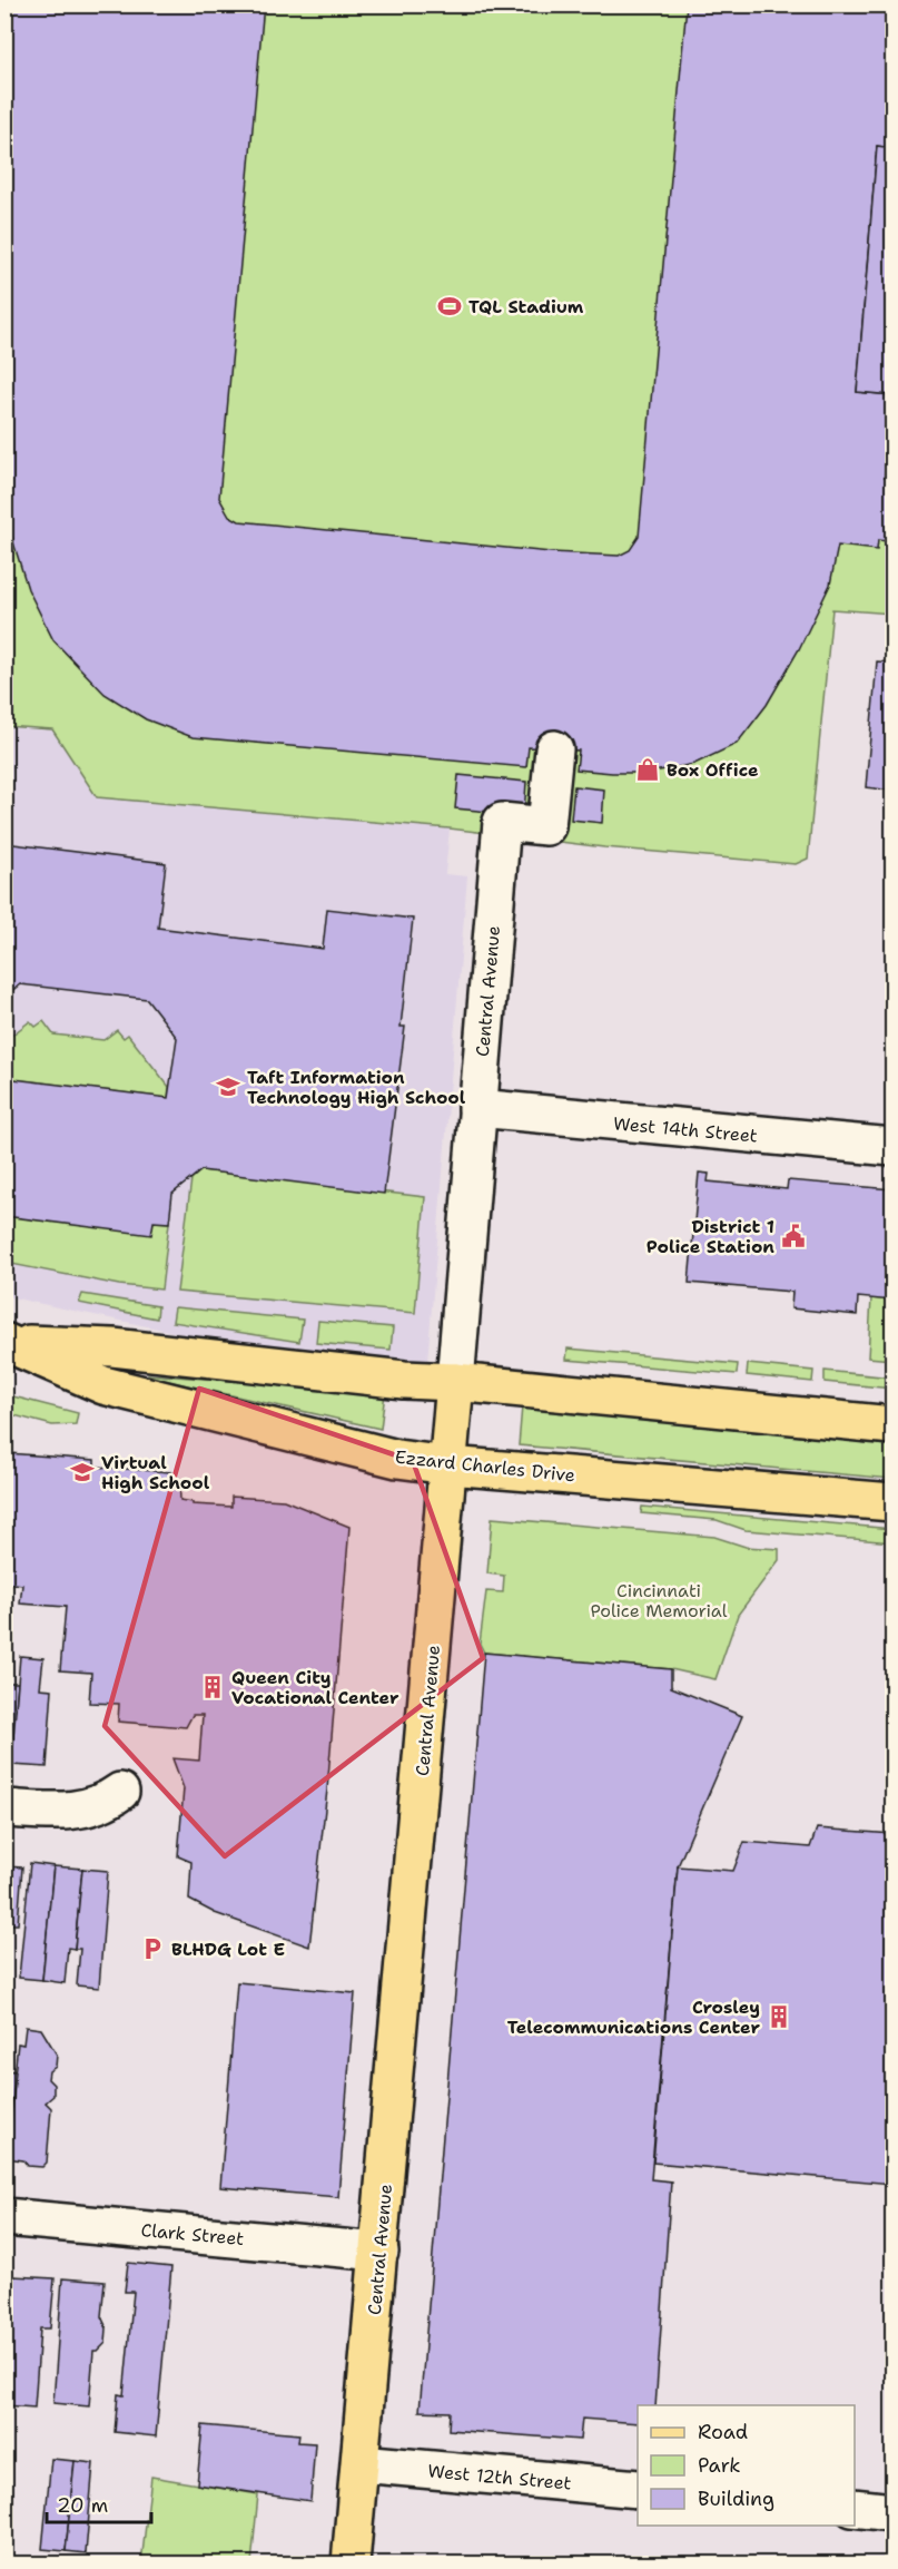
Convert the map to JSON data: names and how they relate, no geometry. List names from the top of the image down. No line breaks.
{"streets":{"main road":["Central Avenue","Ezzard Charles Drive"],"street":["West 14th Street","Clark Street","West 12th Street"]},"crossings":[["Central Avenue","West 14th Street"],["Central Avenue","Ezzard Charles Drive"],["Central Avenue","Clark Street"],["Central Avenue","West 12th Street"]],"parks":["Cincinnati Police Memorial"],"places":{"sports":["TQL Stadium"],"shop":["Box Office"],"school or university":["Taft Information Technology High School","Virtual High School"],"public building":["District 1 Police Station"],"building":["Queen City Vocational Center","Crosley Telecommunications Center"],"parking":["BLHDG Lot E"]},"legend":["Road","Park","Building"],"scale_bar":"20 m"}
